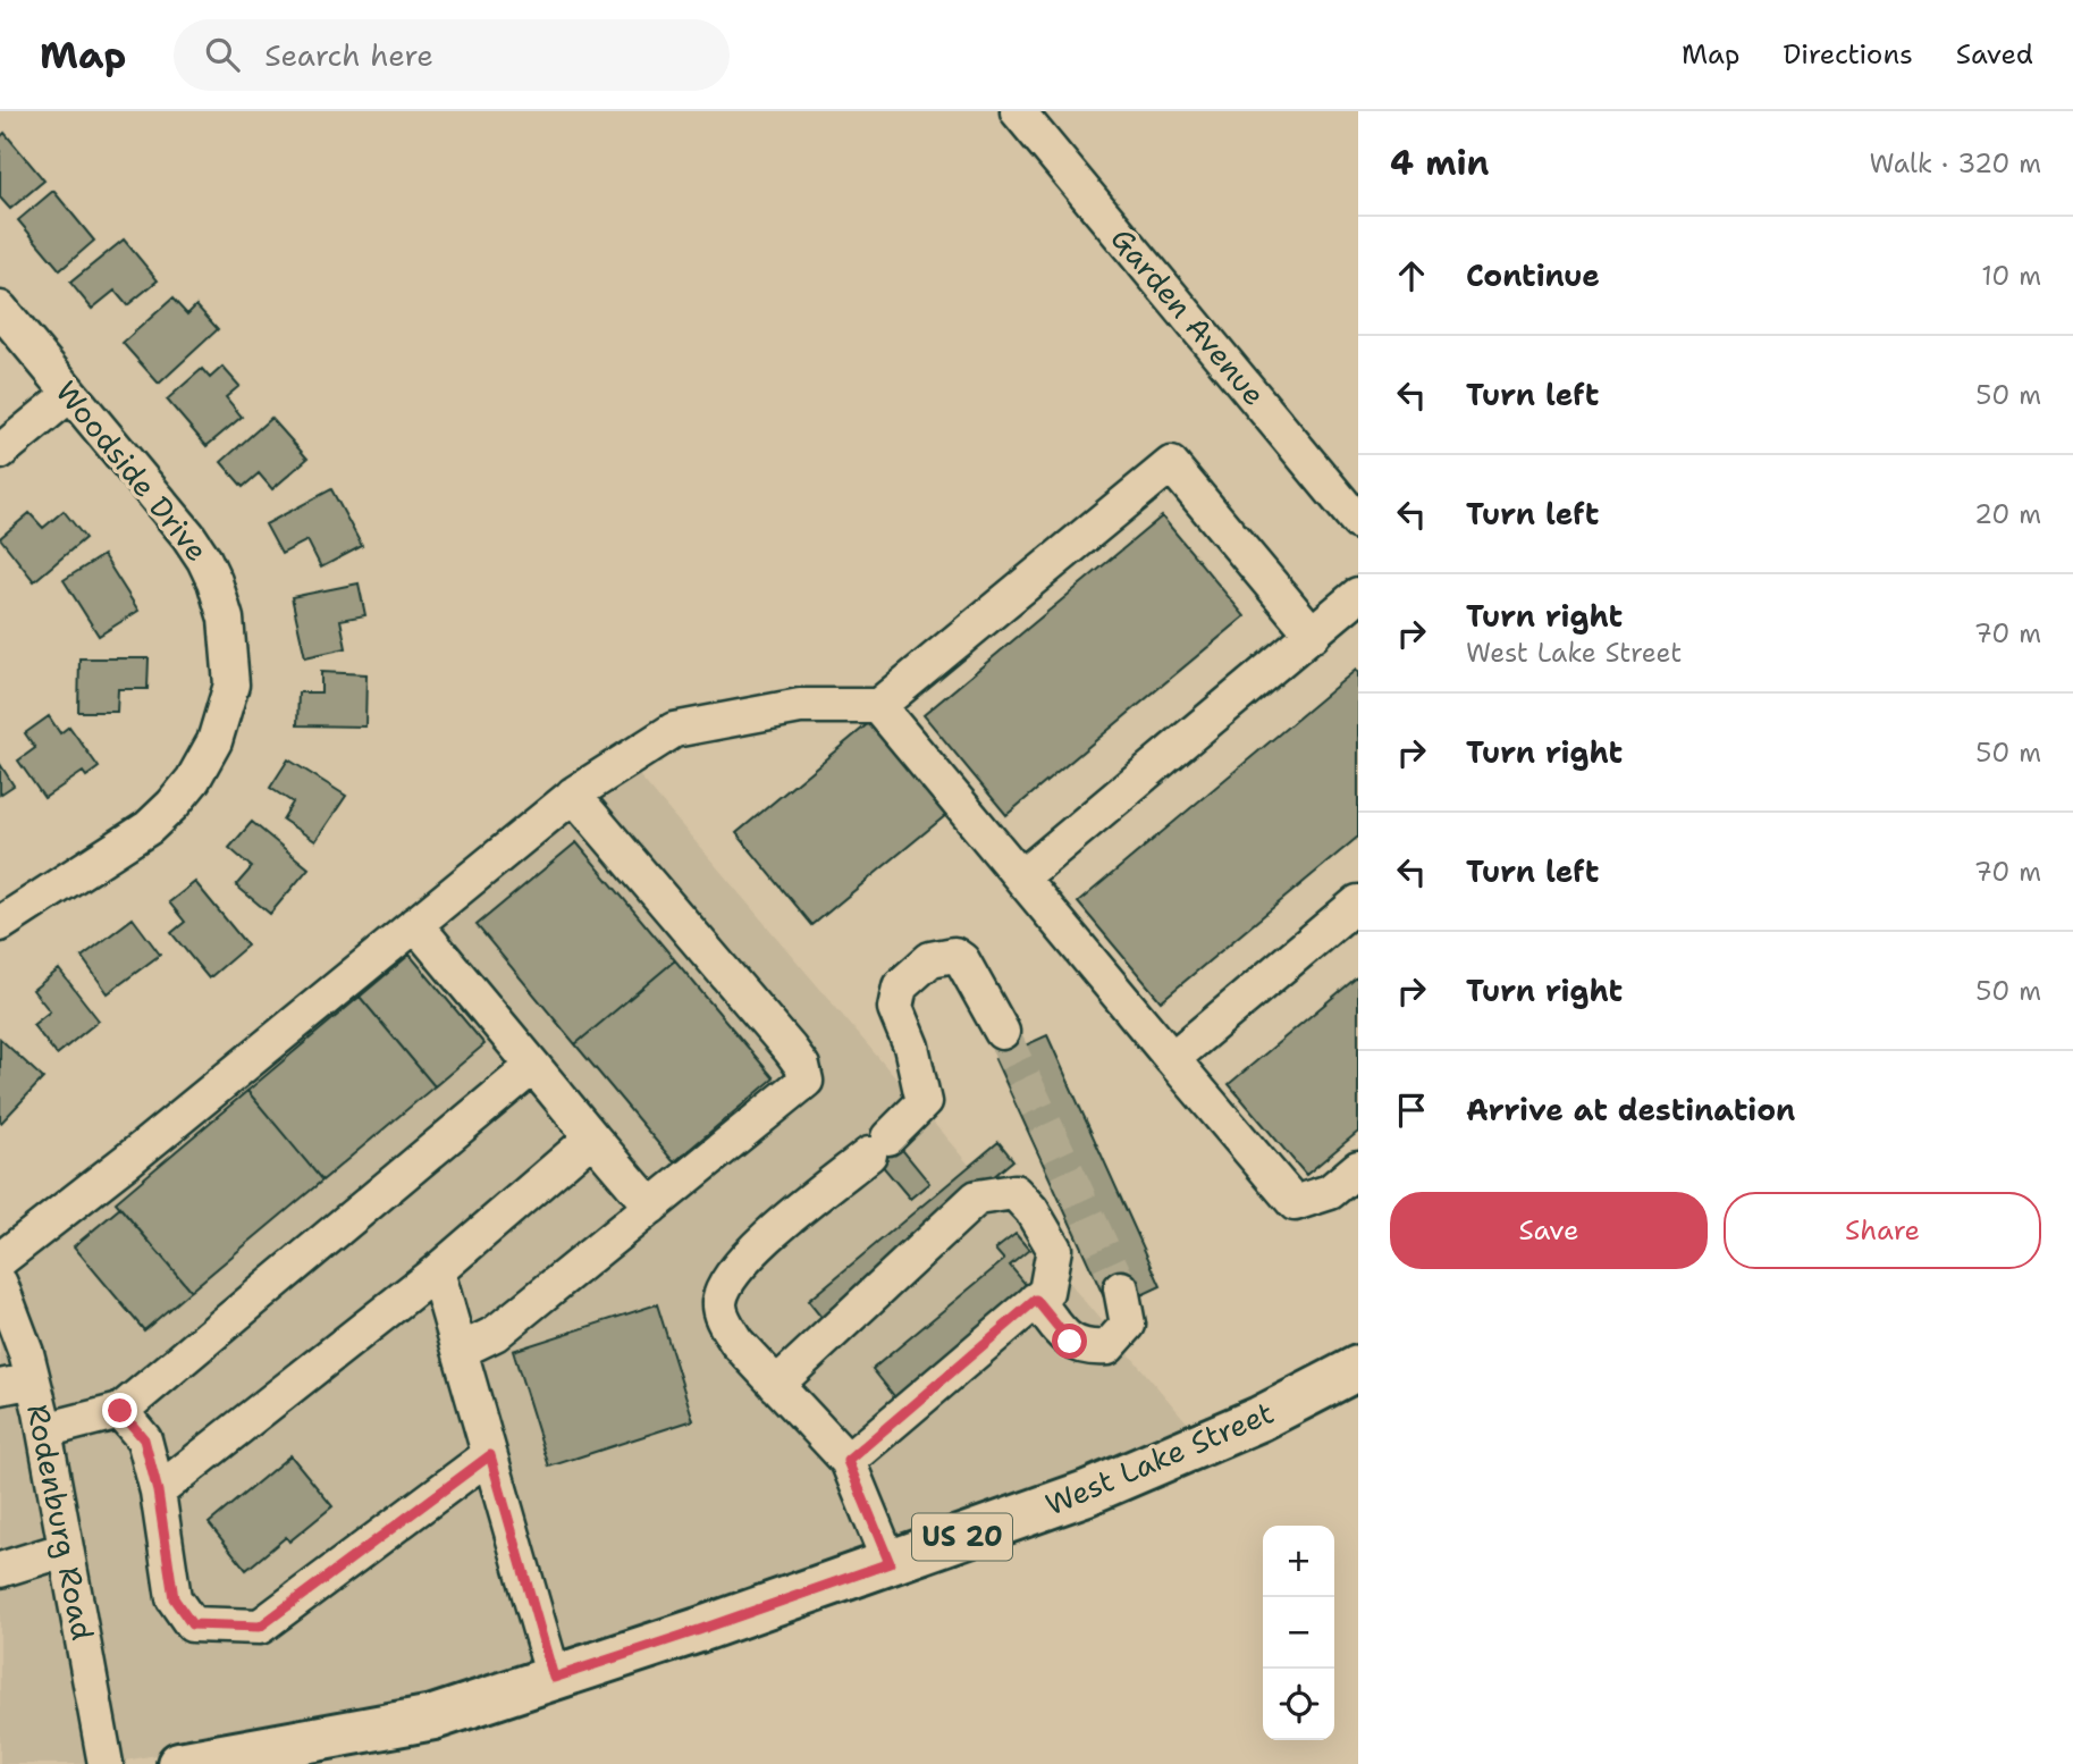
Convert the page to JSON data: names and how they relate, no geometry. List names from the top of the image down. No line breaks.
{"streets":{"main road":["West Lake Street","US 20"],"street":["Garden Avenue","Woodside Drive","Rodenburg Road"]},"page":{"header":"Map","search":"Search here","nav":["Map","Directions","Saved"],"heading":["4 min","Walk · 320 m"],"list":[["Continue","10 m"],["Turn left","50 m"],["Turn left","20 m"],["Turn right","West Lake Street","70 m"],["Turn right","50 m"],["Turn left","70 m"],["Turn right","50 m"],"Arrive at destination"],"buttons":["Save","Share"],"map_buttons":["+","−"]}}
